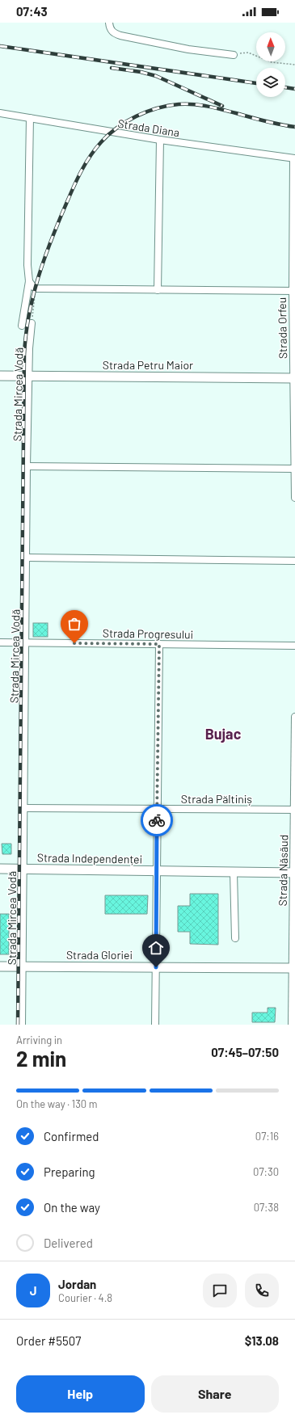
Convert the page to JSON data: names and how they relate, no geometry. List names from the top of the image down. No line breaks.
{"streets":{"street":["Strada Diana","Strada Orfeu","Strada Petru Maior","Strada Mircea Vodă","Strada Progresului","Strada Păltiniș","Strada Independenței","Strada Năsăud","Strada Gloriei"]},"crossings":[["Strada Diana","Strada Orfeu"],["Strada Orfeu","Strada Petru Maior"],["Strada Petru Maior","Strada Mircea Vodă"],["Strada Mircea Vodă","Strada Progresului"],["Strada Mircea Vodă","Strada Păltiniș"],["Strada Mircea Vodă","Strada Independenței"],["Strada Mircea Vodă","Strada Gloriei"],["Strada Păltiniș","Strada Năsăud"],["Strada Independenței","Strada Năsăud"],["Strada Năsăud","Strada Gloriei"]],"districts":["Bujac"],"north":"top","page":{"status":"07:43","heading":["2 min","Arriving in","07:45–07:50"],"panel":["Jordan","Courier · 4.8","Order #5507","$13.08"],"bar":"On the way · 130 m","list":[["Confirmed","07:16"],["Preparing","07:30"],["On the way","07:38"],"Delivered"],"round":"J","buttons":["Help","Share"]}}
